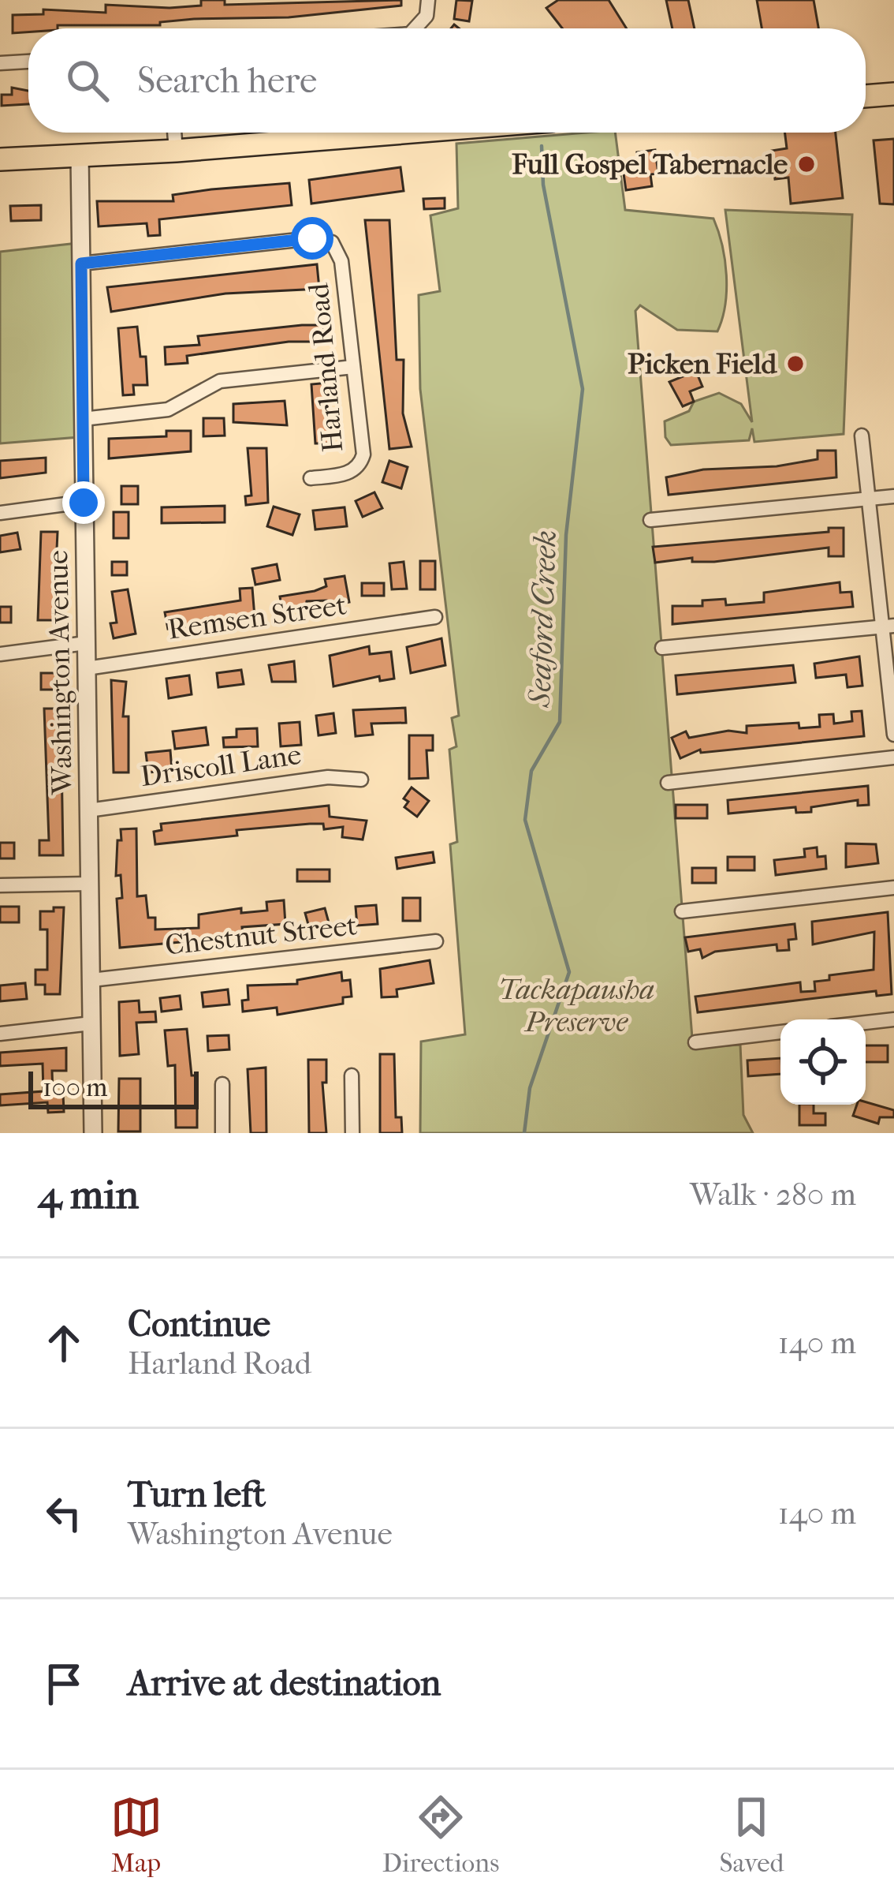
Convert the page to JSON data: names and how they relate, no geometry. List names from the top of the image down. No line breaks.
{"streets":{"street":["Harland Road","Remsen Street","Washington Avenue","Driscoll Lane","Chestnut Street"]},"crossings":[["Harland Road","Washington Avenue"],["Remsen Street","Washington Avenue"],["Washington Avenue","Driscoll Lane"],["Washington Avenue","Chestnut Street"]],"water":["Seaford Creek"],"parks":["Tackapausha Preserve"],"places":["Full Gospel Tabernacle","Picken Field"],"scale_bar":"100 m","page":{"search":"Search here","scale":"100 m","heading":["4 min","Walk · 280 m"],"list":[["Continue","Harland Road","140 m"],["Turn left","Washington Avenue","140 m"],"Arrive at destination"],"nav":["Map","Directions","Saved"]}}
